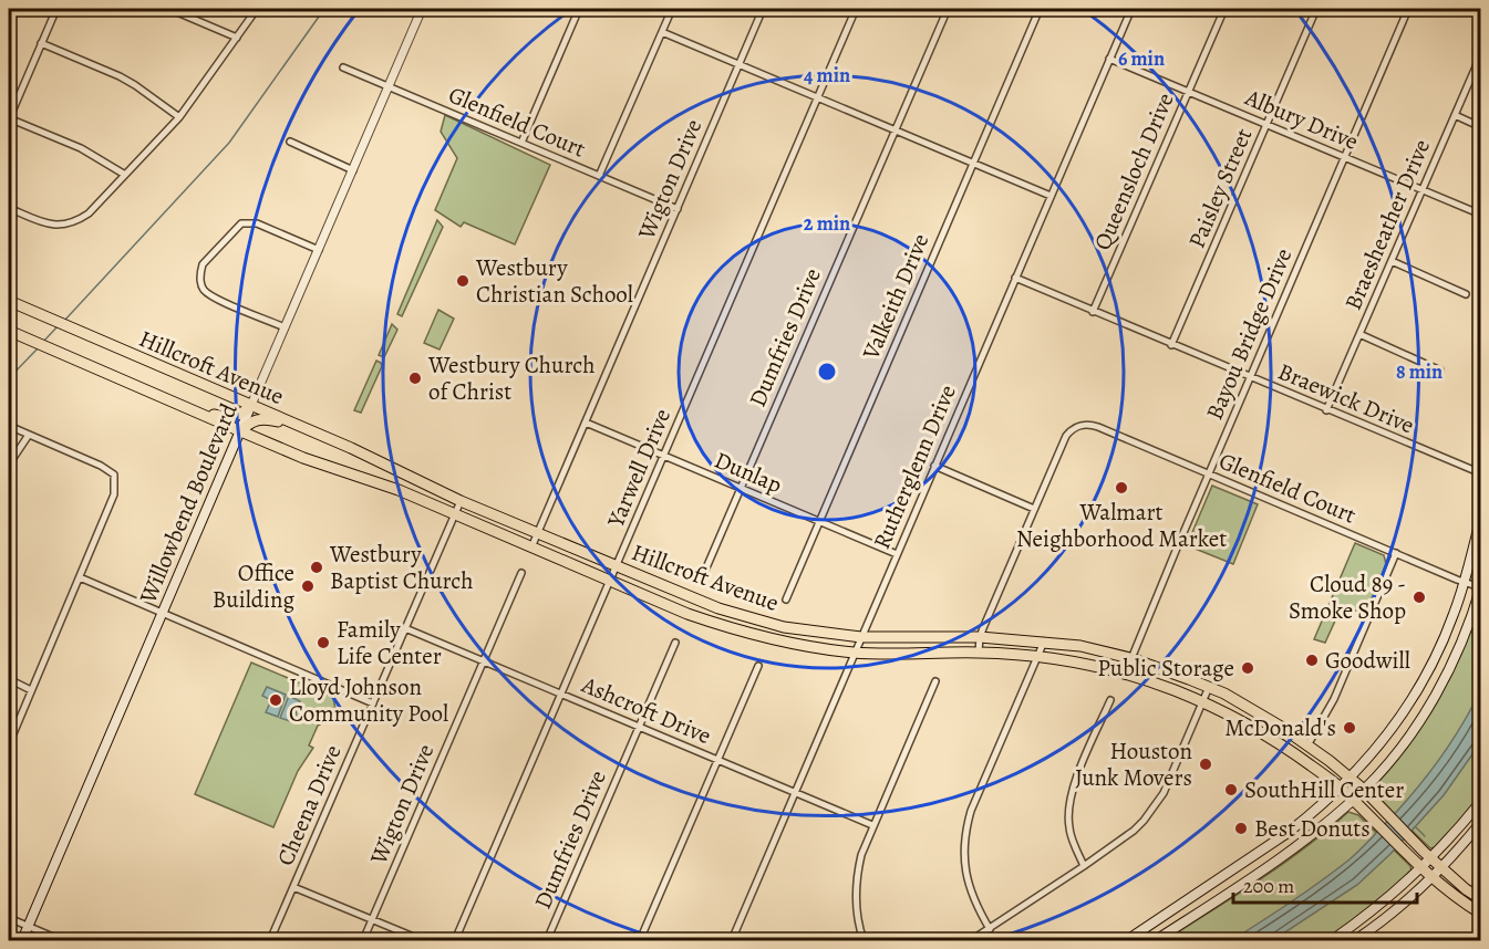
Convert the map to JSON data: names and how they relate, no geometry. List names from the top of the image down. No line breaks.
{"streets":{"main road":["Hillcroft Avenue","Willowbend Boulevard"],"street":["Albury Drive","Glenfield Court","Queensloch Drive","Wigton Drive","Paisley Street","Braesheather Drive","Valkeith Drive","Bayou Bridge Drive","Dumfries Drive","Braewick Drive","Rutherglenn Drive","Yarwell Drive","Dunlap","Ashcroft Drive","Cheena Drive"]},"crossings":[["Albury Drive","Queensloch Drive"],["Albury Drive","Paisley Street"],["Albury Drive","Braesheather Drive"],["Albury Drive","Bayou Bridge Drive"],["Albury Drive","Rutherglenn Drive"],["Glenfield Court","Wigton Drive"],["Glenfield Court","Bayou Bridge Drive"],["Glenfield Court","Willowbend Boulevard"],["Queensloch Drive","Braewick Drive"],["Wigton Drive","Hillcroft Avenue"],["Wigton Drive","Dunlap"],["Wigton Drive","Ashcroft Drive"],["Paisley Street","Braewick Drive"],["Braesheather Drive","Braewick Drive"],["Valkeith Drive","Dunlap"],["Bayou Bridge Drive","Hillcroft Avenue"],["Bayou Bridge Drive","Braewick Drive"],["Dumfries Drive","Dunlap"],["Dumfries Drive","Ashcroft Drive"],["Hillcroft Avenue","Rutherglenn Drive"],["Hillcroft Avenue","Yarwell Drive"],["Hillcroft Avenue","Willowbend Boulevard"],["Hillcroft Avenue","Cheena Drive"],["Braewick Drive","Rutherglenn Drive"],["Rutherglenn Drive","Dunlap"],["Rutherglenn Drive","Ashcroft Drive"],["Yarwell Drive","Dunlap"],["Yarwell Drive","Ashcroft Drive"],["Ashcroft Drive","Cheena Drive"]],"places":["Westbury Christian School","Westbury Church of Christ","Walmart Neighborhood Market","Westbury Baptist Church","Office Building","Cloud 89 - Smoke Shop","Family Life Center","Goodwill","Public Storage","Lloyd Johnson Community Pool","McDonald's","Houston Junk Movers","SouthHill Center","Best Donuts"],"scale_bar":"200 m","rings":["6 min","4 min","2 min","8 min"]}
